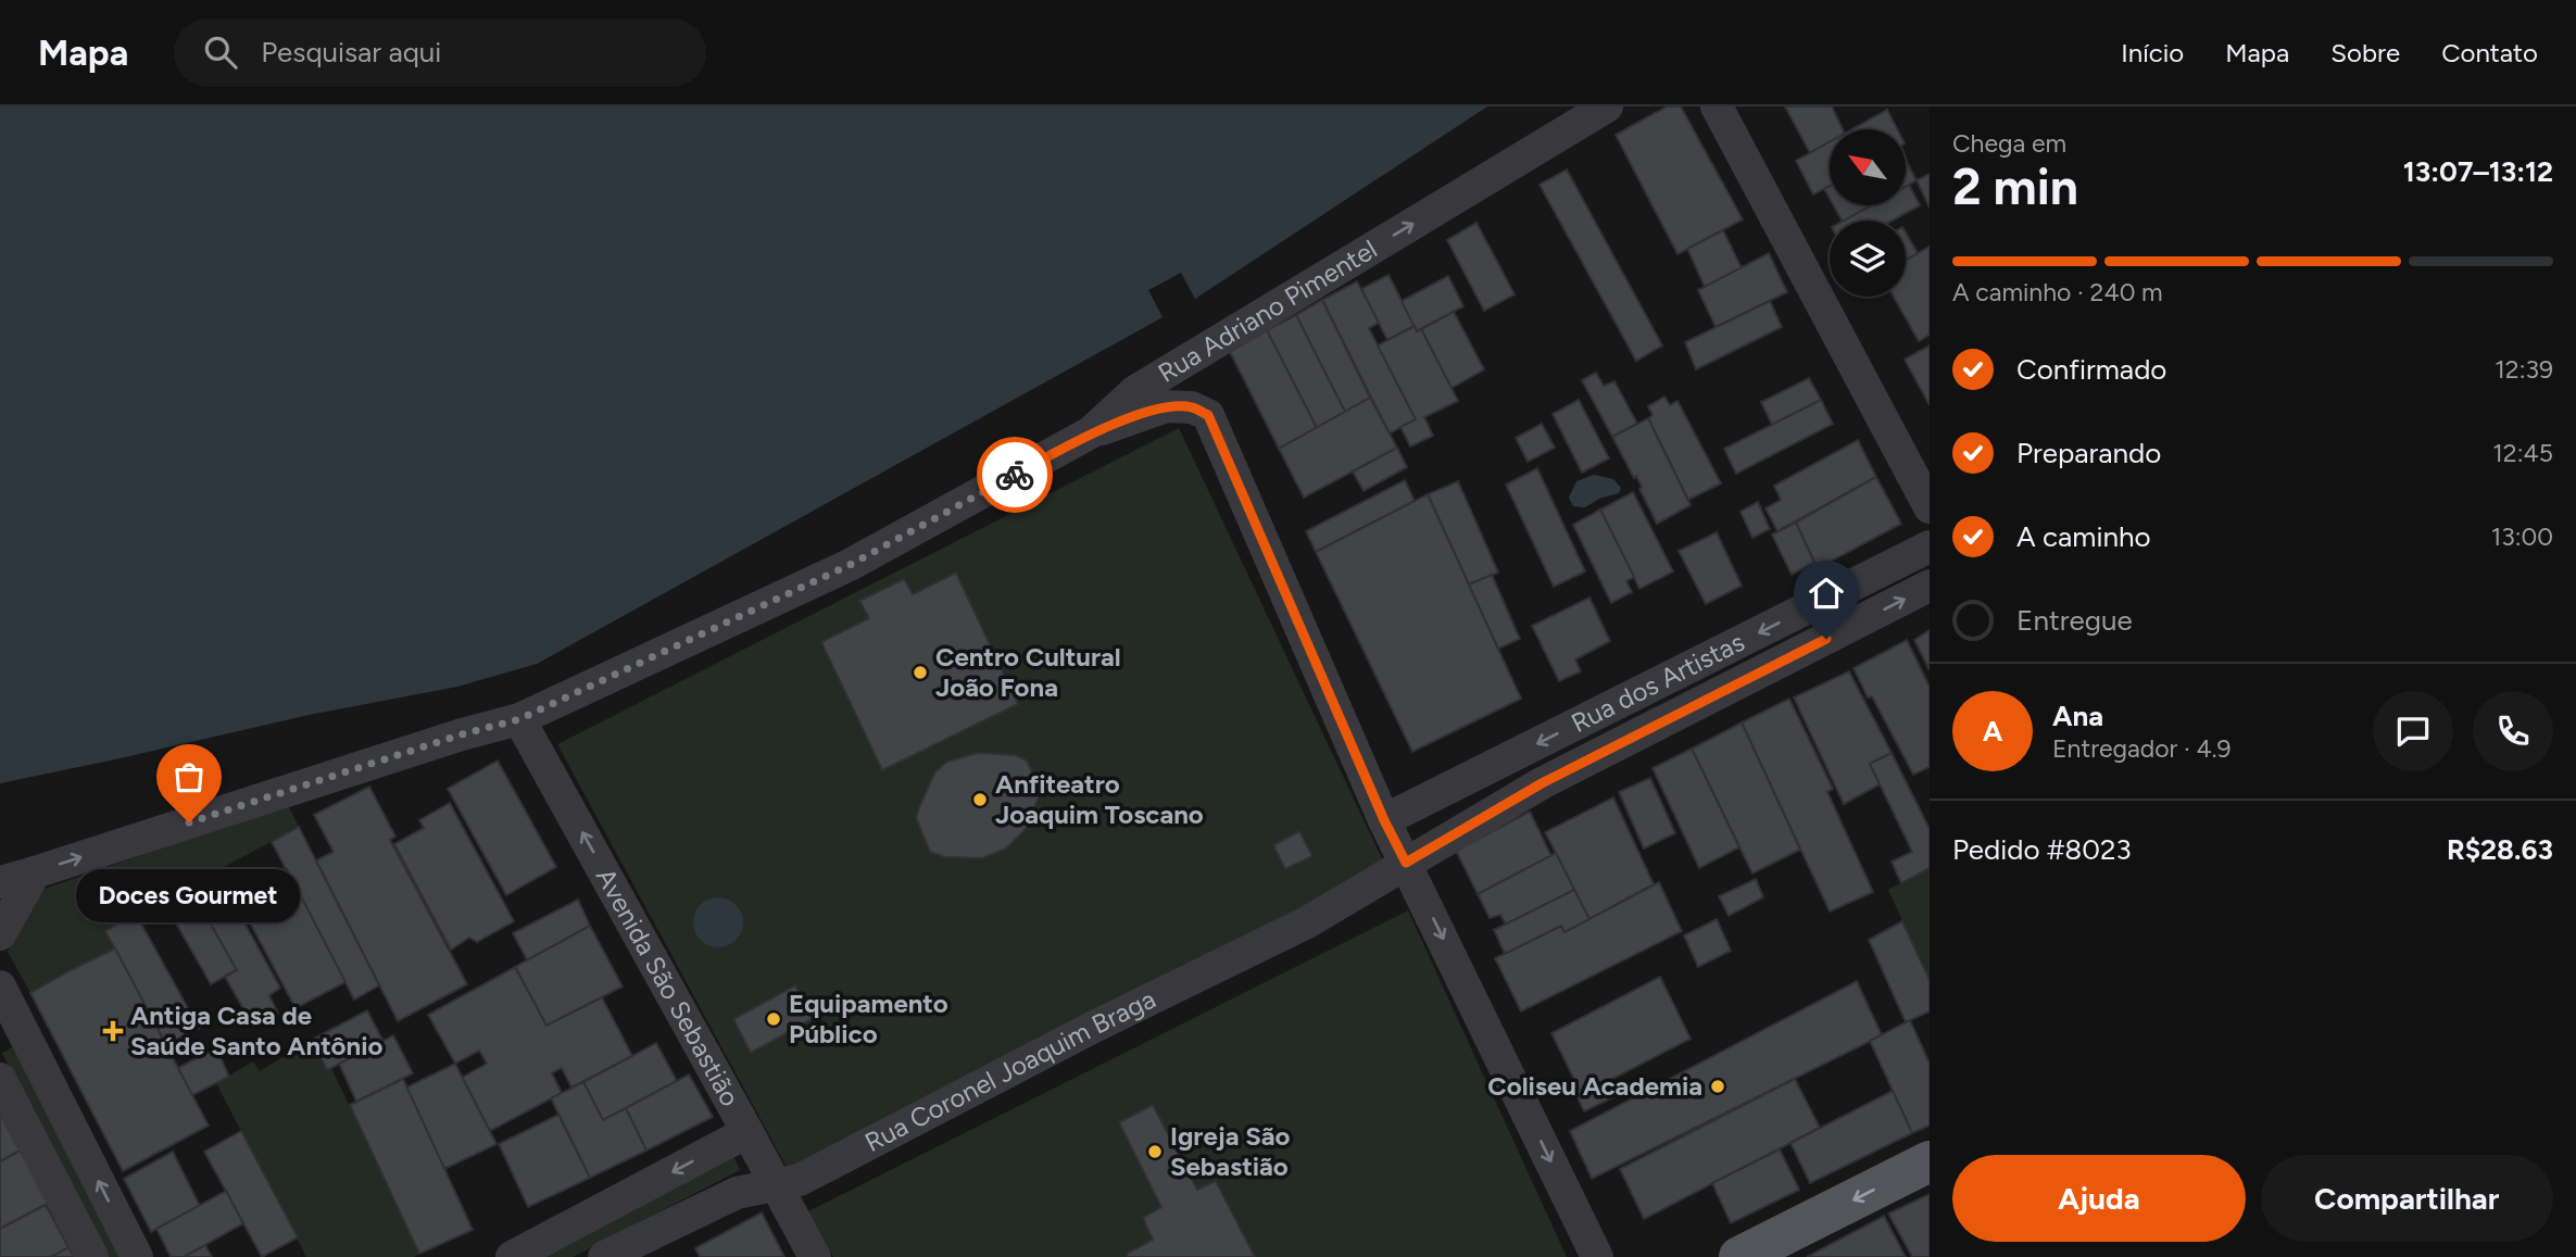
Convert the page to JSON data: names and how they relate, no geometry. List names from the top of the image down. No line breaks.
{"streets":{"street":["Rua Adriano Pimentel","Rua dos Artistas","Avenida São Sebastião","Rua Coronel Joaquim Braga"]},"crossings":[["Rua Adriano Pimentel","Avenida São Sebastião"],["Rua dos Artistas","Rua Coronel Joaquim Braga"],["Avenida São Sebastião","Rua Coronel Joaquim Braga"]],"one_way":["Rua Adriano Pimentel","Avenida São Sebastião"],"places":{"other":["Centro Cultural João Fona","Anfiteatro Joaquim Toscano","Doces Gourmet","Equipamento Público","Coliseu Academia","Igreja São Sebastião"],"health":["Antiga Casa de Saúde Santo Antônio"]},"north":"top left","page":{"header":"Mapa","search":"Pesquisar aqui","nav":["Início","Mapa","Sobre","Contato"],"heading":["2 min","Chega em","13:07–13:12"],"panel":["Ana","Entregador · 4.9","Pedido #8023","R$28.63"],"bar":"A caminho · 240 m","list":[["Confirmado","12:39"],["Preparando","12:45"],["A caminho","13:00"],"Entregue"],"round":"A","bubble":"Doces Gourmet","buttons":["Ajuda","Compartilhar"]}}
